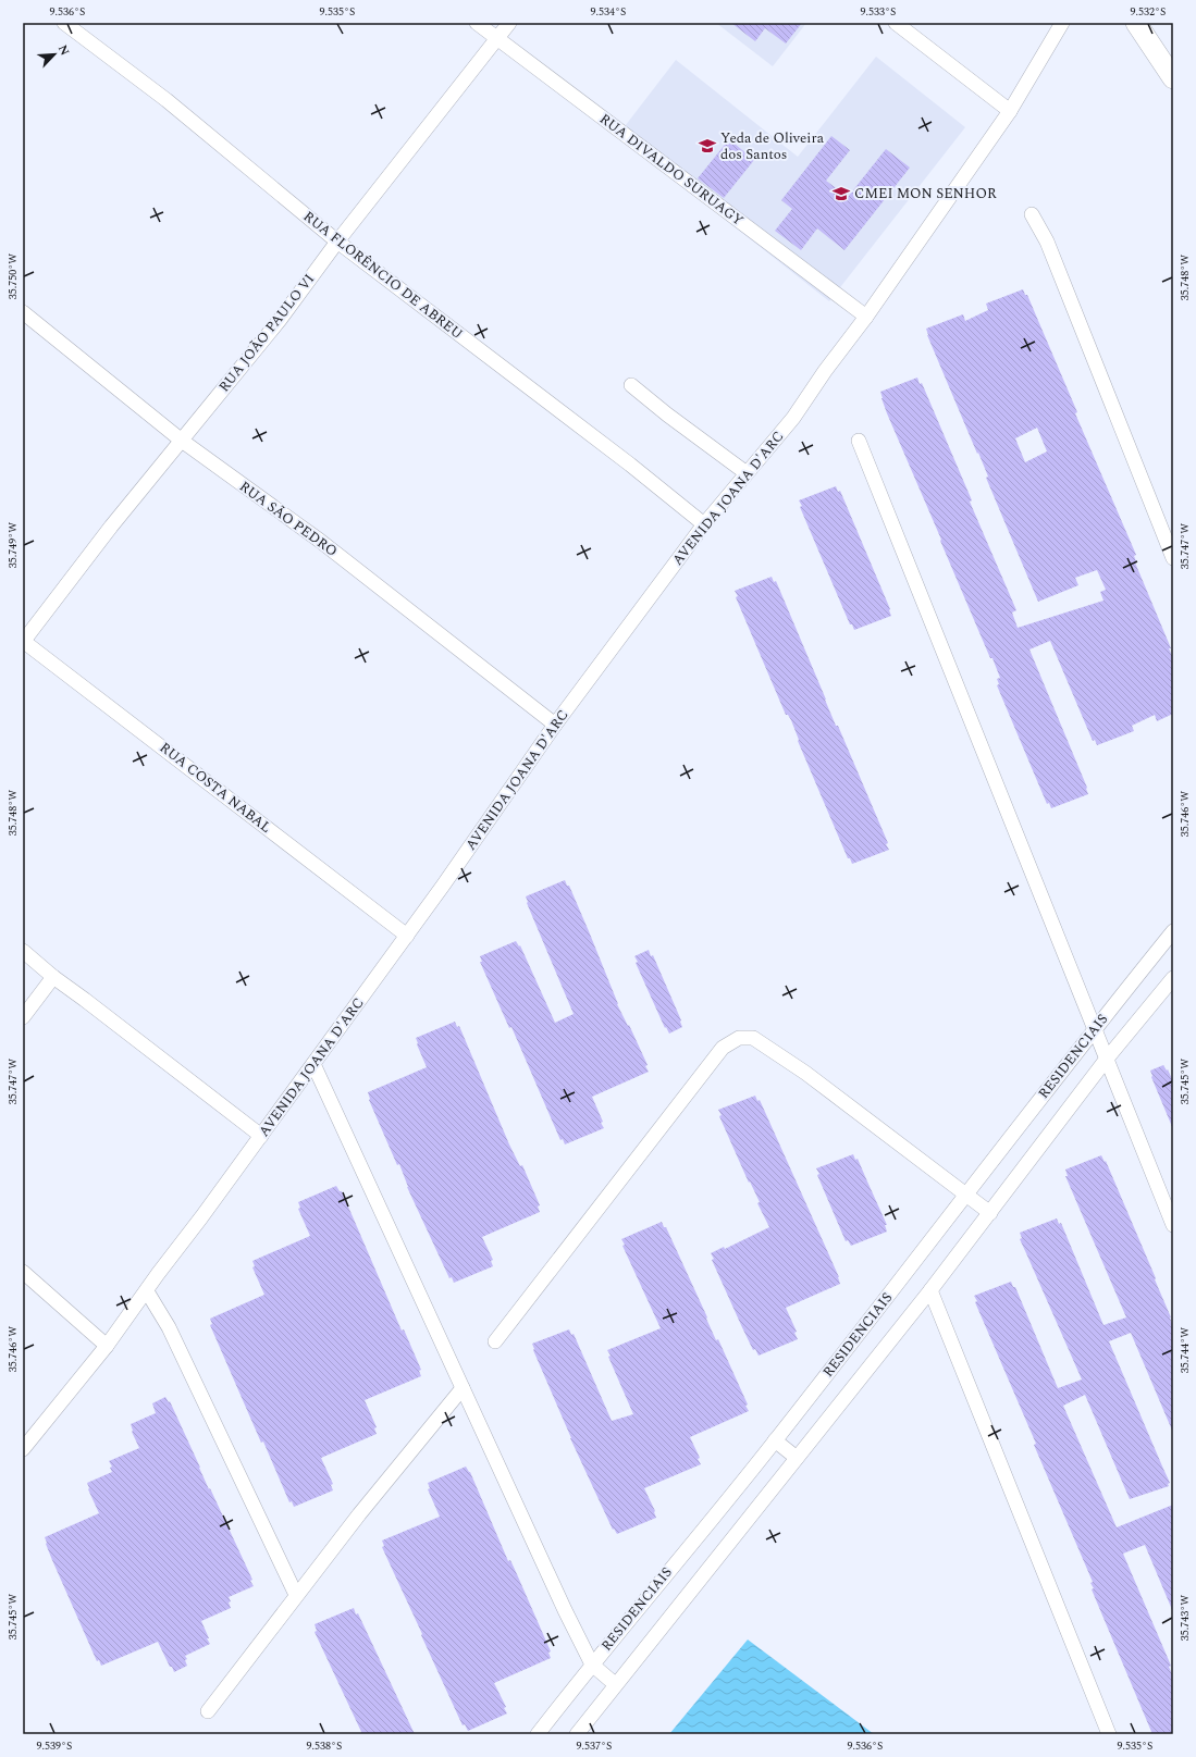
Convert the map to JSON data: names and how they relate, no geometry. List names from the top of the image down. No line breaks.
{"streets":{"street":["RUA DIVALDO SURUAGY","RUA FLORÊNCIO DE ABREU","RUA JOÃO PAULO VI","AVENIDA JOANA D'ARC","RUA SÃO PEDRO","RUA COSTA NABAL","RESIDENCIAIS"]},"crossings":[["RUA DIVALDO SURUAGY","RUA JOÃO PAULO VI"],["RUA DIVALDO SURUAGY","AVENIDA JOANA D'ARC"],["RUA FLORÊNCIO DE ABREU","RUA JOÃO PAULO VI"],["RUA FLORÊNCIO DE ABREU","AVENIDA JOANA D'ARC"],["RUA JOÃO PAULO VI","RUA SÃO PEDRO"],["RUA JOÃO PAULO VI","RUA COSTA NABAL"],["AVENIDA JOANA D'ARC","RUA SÃO PEDRO"],["AVENIDA JOANA D'ARC","RUA COSTA NABAL"]],"places":{"school or university":["Yeda de Oliveira dos Santos","CMEI MON SENHOR"]},"north":"top right","coordinates":["9.536°S","9.535°S","9.534°S","9.533°S","9.532°S","35.750°W","35.748°W","35.749°W","35.747°W","35.746°W","35.745°W","35.744°W","35.743°W","9.539°S","9.538°S","9.537°S"]}
